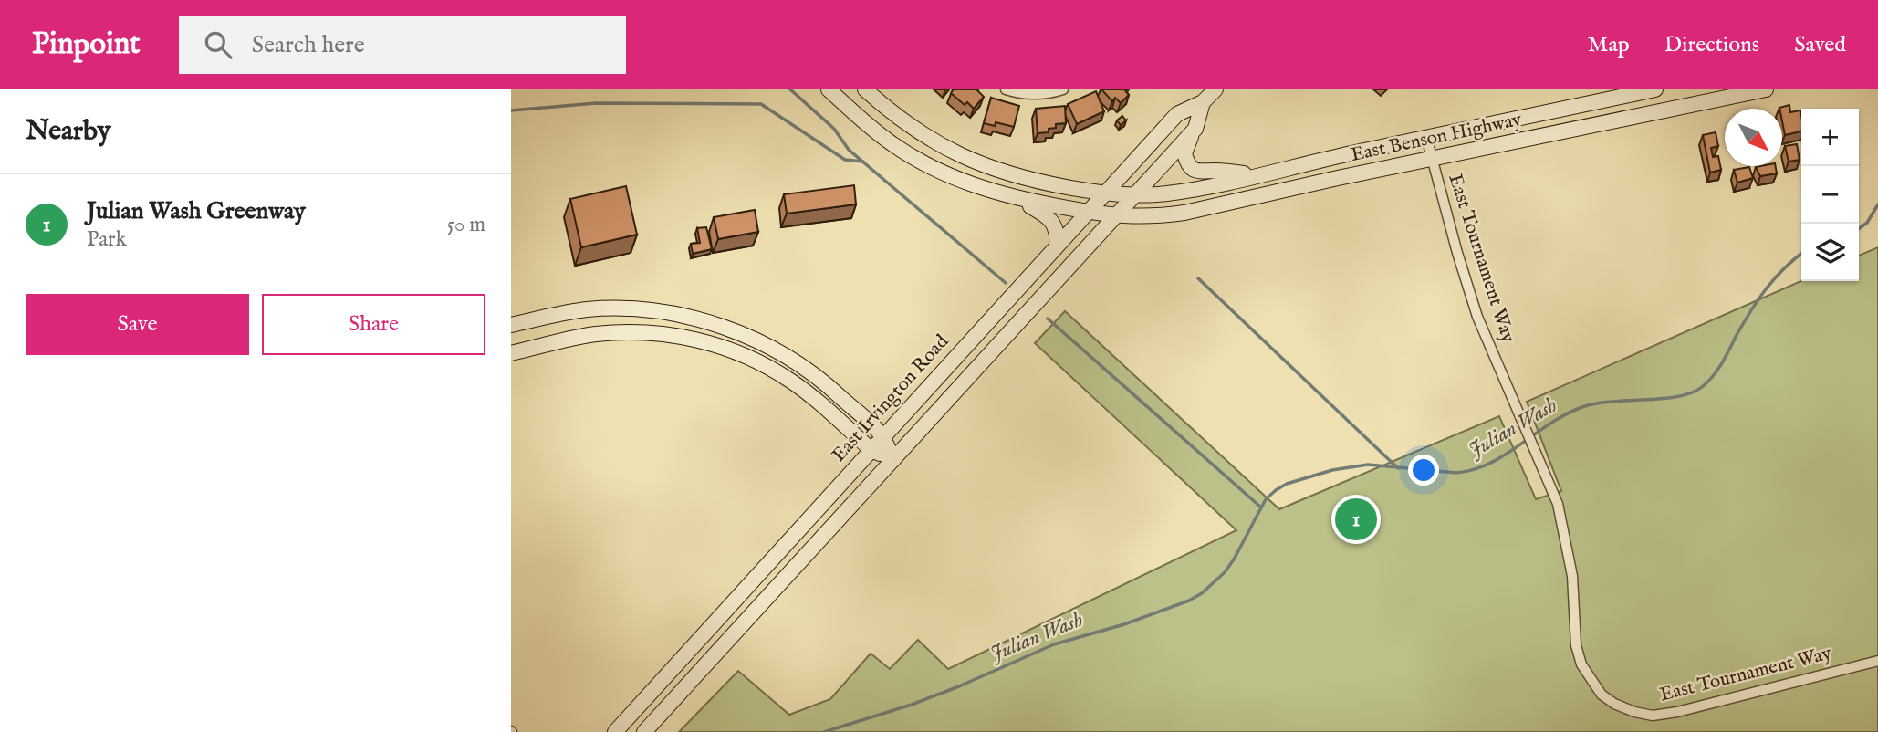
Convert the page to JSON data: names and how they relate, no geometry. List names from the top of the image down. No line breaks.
{"streets":{"main road":["East Benson Highway","East Irvington Road"],"street":["East Tournament Way"]},"crossings":[["East Benson Highway","East Tournament Way"],["East Benson Highway","East Irvington Road"]],"water":["Julian Wash"],"north":"bottom right","page":{"header":"Pinpoint","search":"Search here","nav":["Map","Directions","Saved"],"heading":"Nearby","map_buttons":["+","−"],"list":[{"mark":"1","name":"Julian Wash Greenway","note":"Park","value":"50 m"}],"buttons":["Save","Share"],"pins":"1"}}
